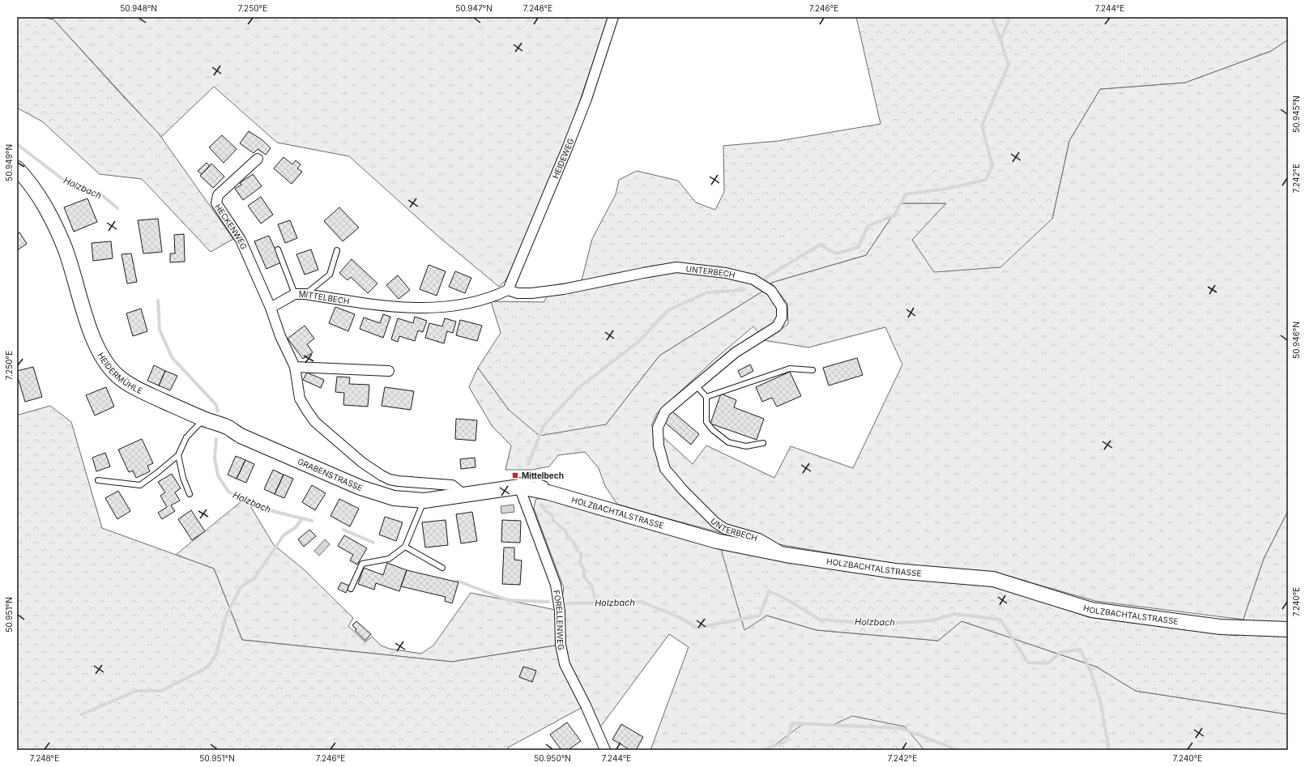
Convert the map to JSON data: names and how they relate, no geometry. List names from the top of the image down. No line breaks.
{"streets":{"street":["HEIDEWEG","HECKENWEG","UNTERBECH","MITTELBECH","HEIDERMÜHLE","GRABENSTRASSE","HOLZBACHTALSTRASSE","FORELLENWEG"]},"crossings":[["HEIDEWEG","UNTERBECH"],["HEIDEWEG","MITTELBECH"],["HECKENWEG","MITTELBECH"],["UNTERBECH","MITTELBECH"],["UNTERBECH","HOLZBACHTALSTRASSE"],["HEIDERMÜHLE","GRABENSTRASSE"],["GRABENSTRASSE","HOLZBACHTALSTRASSE"],["HOLZBACHTALSTRASSE","FORELLENWEG"]],"water":["Holzbach"],"places":{"transit":["Mittelbech"]},"coordinates":["50.948°N","7.250°E","50.947°N","7.248°E","7.246°E","7.244°E","50.945°N","50.949°N","7.242°E","50.946°N","7.240°E","50.951°N","50.950°N"]}
